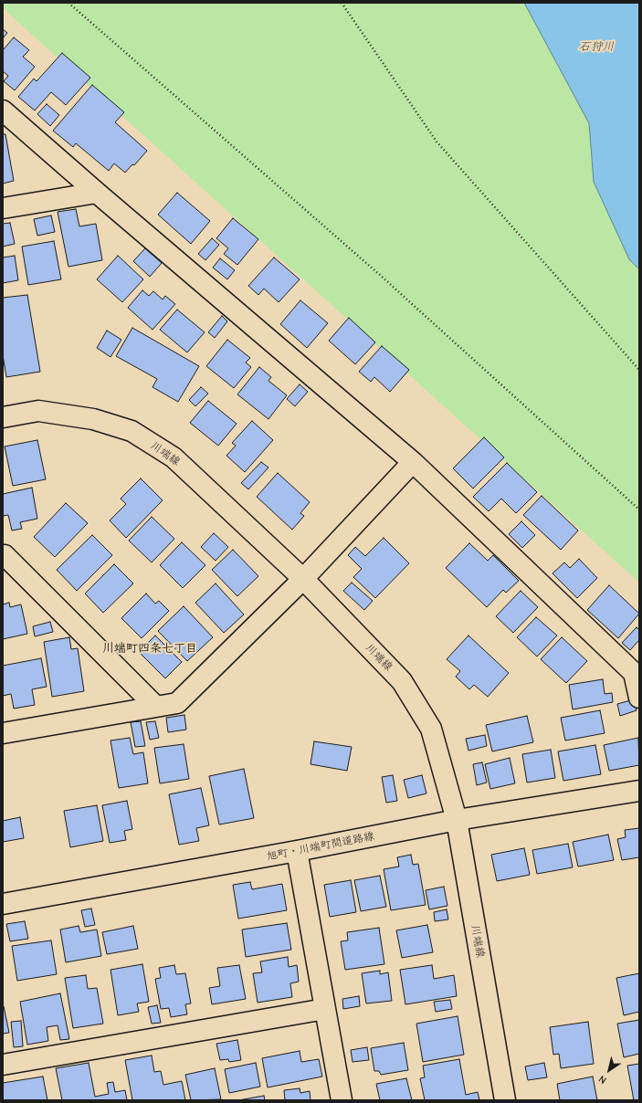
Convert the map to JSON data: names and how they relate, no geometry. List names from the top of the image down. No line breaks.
{"streets":{"street":["川端線","旭町・川端町間道路線"]},"crossings":[["川端線","旭町・川端町間道路線"]],"districts":["川端町四条七丁目"],"water":["石狩川"],"north":"bottom left"}
